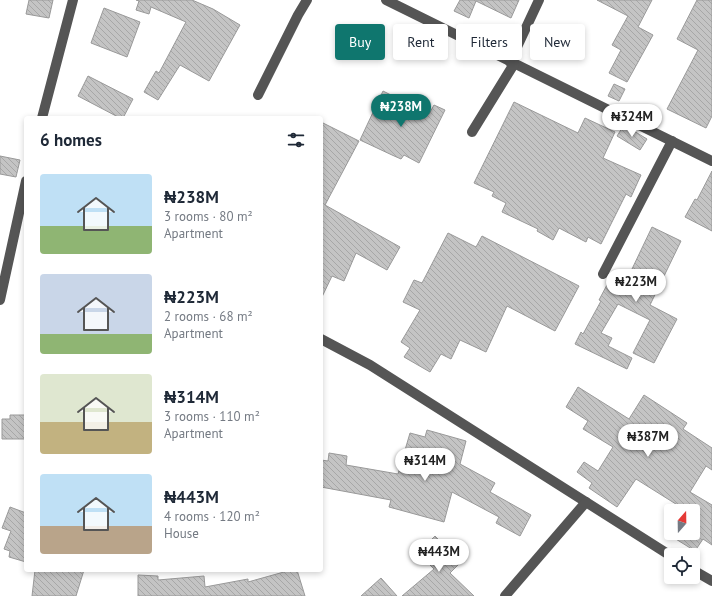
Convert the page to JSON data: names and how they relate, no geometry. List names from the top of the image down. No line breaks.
{"north":"top","page":{"chip":["Buy","Rent","Filters","New"],"price":["₦238M","₦324M","₦223M","₦387M","₦314M","₦443M"],"heading":"6 homes","list":[{"name":"₦238M","note":"3 rooms · 80 m² · Apartment"},{"name":"₦223M","note":"2 rooms · 68 m² · Apartment"},{"name":"₦314M","note":"3 rooms · 110 m² · Apartment"},{"name":"₦443M","note":"4 rooms · 120 m² · House"}]}}
